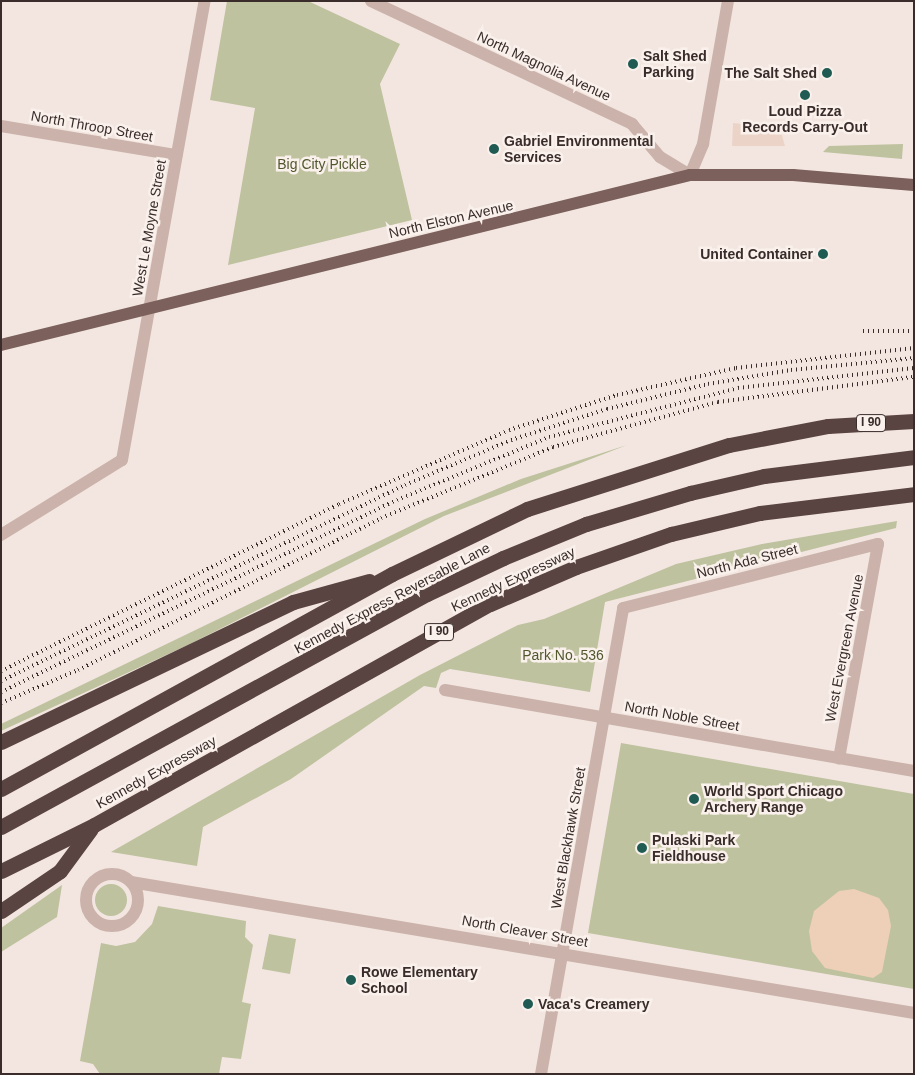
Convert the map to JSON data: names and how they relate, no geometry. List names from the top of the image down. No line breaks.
{"streets":{"highway":["I 90","Kennedy Expressway","Kennedy Express Reversable Lane"],"main road":["North Elston Avenue"],"street":["North Magnolia Avenue","North Throop Street","West Le Moyne Street","North Ada Street","West Evergreen Avenue","North Noble Street","West Blackhawk Street","North Cleaver Street"]},"crossings":[["North Magnolia Avenue","North Elston Avenue"],["North Throop Street","West Le Moyne Street"],["North Elston Avenue","West Le Moyne Street"],["North Ada Street","West Evergreen Avenue"],["North Ada Street","West Blackhawk Street"],["West Evergreen Avenue","North Noble Street"],["North Noble Street","West Blackhawk Street"],["West Blackhawk Street","North Cleaver Street"]],"parks":["Big City Pickle","Park No. 536"],"places":["Salt Shed Parking","The Salt Shed","Loud Pizza Records Carry-Out","Gabriel Environmental Services","United Container","World Sport Chicago Archery Range","Pulaski Park Fieldhouse","Rowe Elementary School","Vaca's Creamery"]}
